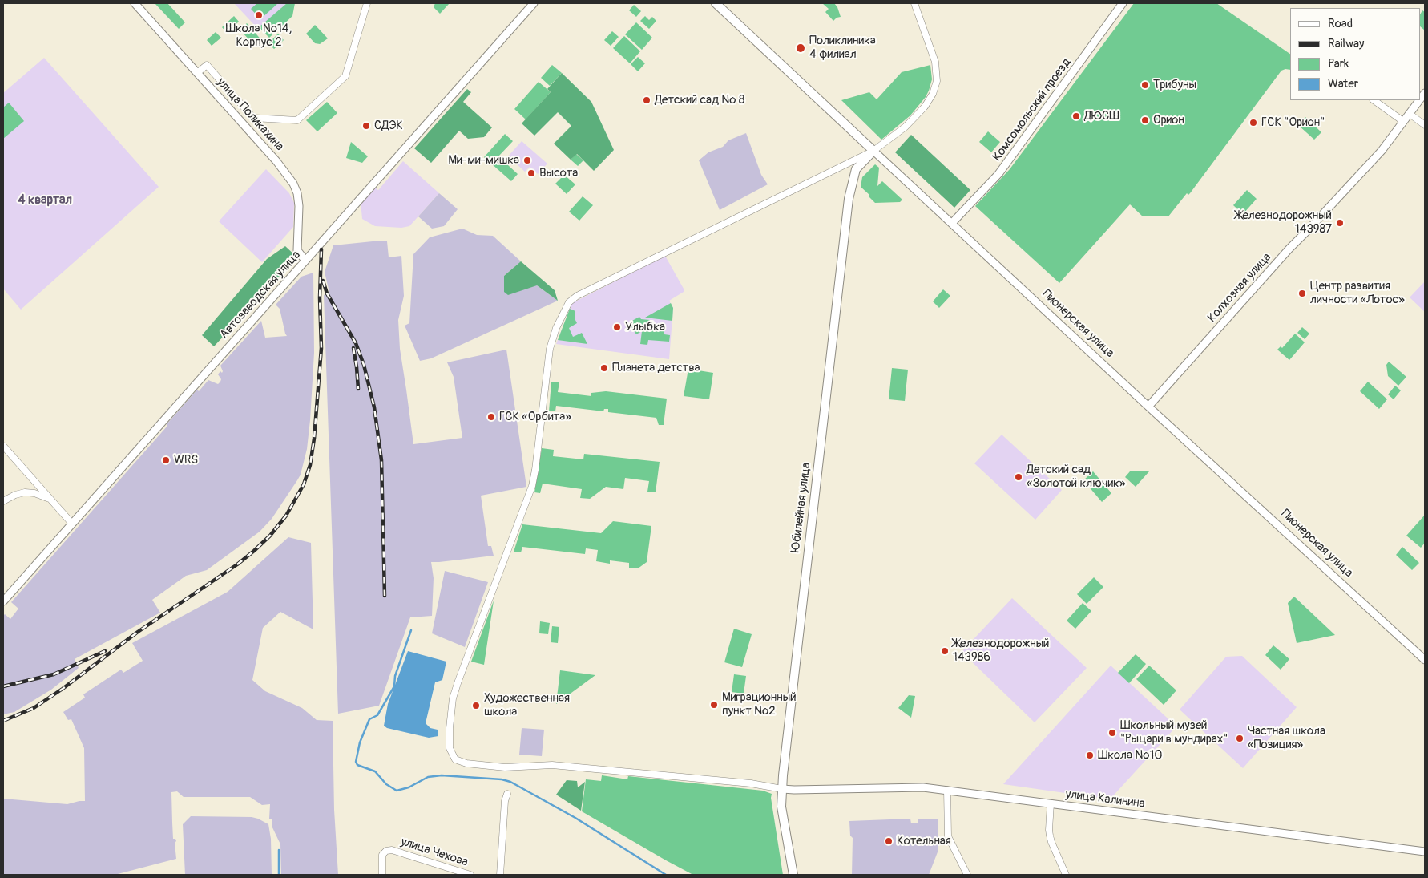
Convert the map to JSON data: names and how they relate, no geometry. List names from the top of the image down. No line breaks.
{"streets":{"main road":["Пионерская улица","Юбилейная улица"],"street":["Комсомольский проезд","улица Поликахина","Колхозная улица","Автозаводская улица","улица Калинина","улица Чехова"]},"crossings":[["Комсомольский проезд","Пионерская улица"],["улица Поликахина","Автозаводская улица"],["Колхозная улица","Пионерская улица"],["Юбилейная улица","улица Калинина"]],"districts":["4 квартал"],"places":["Школа №14, Корпус 2","Поликлиника 4 филиал","Трибуны","Детский сад № 8","ДЮСШ","Орион","ГСК \"Орион\"","СДЭК","Ми-ми-мишка","Высота","Железнодорожный 143987","Центр развития личности «Лотос»","Улыбка","Планета детства","ГСК «Орбита»","WRS","Детский сад «Золотой ключик»","Железнодорожный 143986","Миграционный пункт №2","Художественная школа","Школьный музей \"Рыцари в мундирах\"","Частная школа «Позиция»","Школа №10","Котельная"],"legend":["Road","Railway","Park","Water"]}
